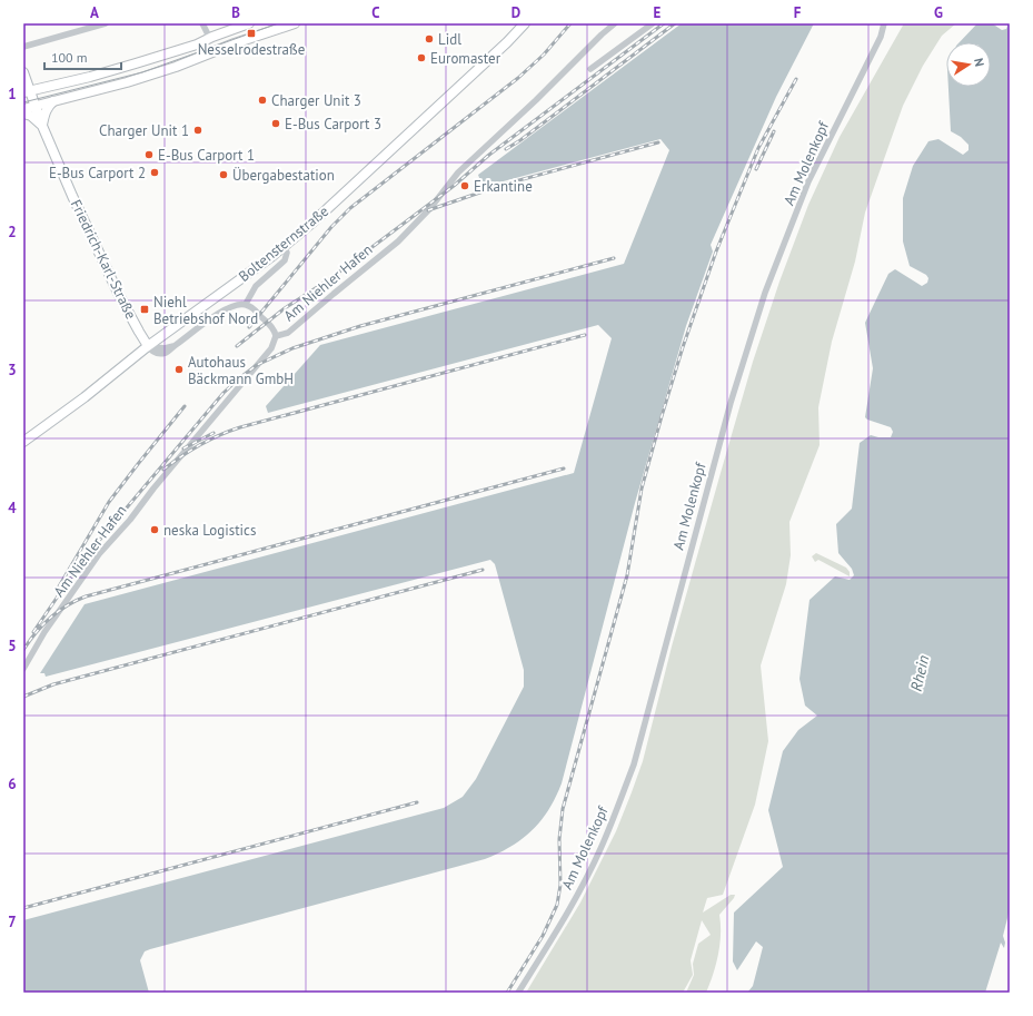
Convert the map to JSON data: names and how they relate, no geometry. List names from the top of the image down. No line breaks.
{"streets":{"main road":["Boltensternstraße","Friedrich-Karl-Straße"],"street":["Am Molenkopf","Am Niehler Hafen"]},"crossings":[["Boltensternstraße","Friedrich-Karl-Straße"]],"water":["Rhein"],"places":{"transit":["Nesselrodestraße","Niehl Betriebshof Nord"],"other":["Lidl","Euromaster","Charger Unit 3","E-Bus Carport 3","Charger Unit 1","E-Bus Carport 1","E-Bus Carport 2","Übergabestation","Erkantine","Autohaus Bäckmann GmbH","neska Logistics"]},"scale_bar":"100 m","north":"right","grid":{"columns":["A","B","C","D","E","F","G"],"rows":["1","2","3","4","5","6","7"]}}
